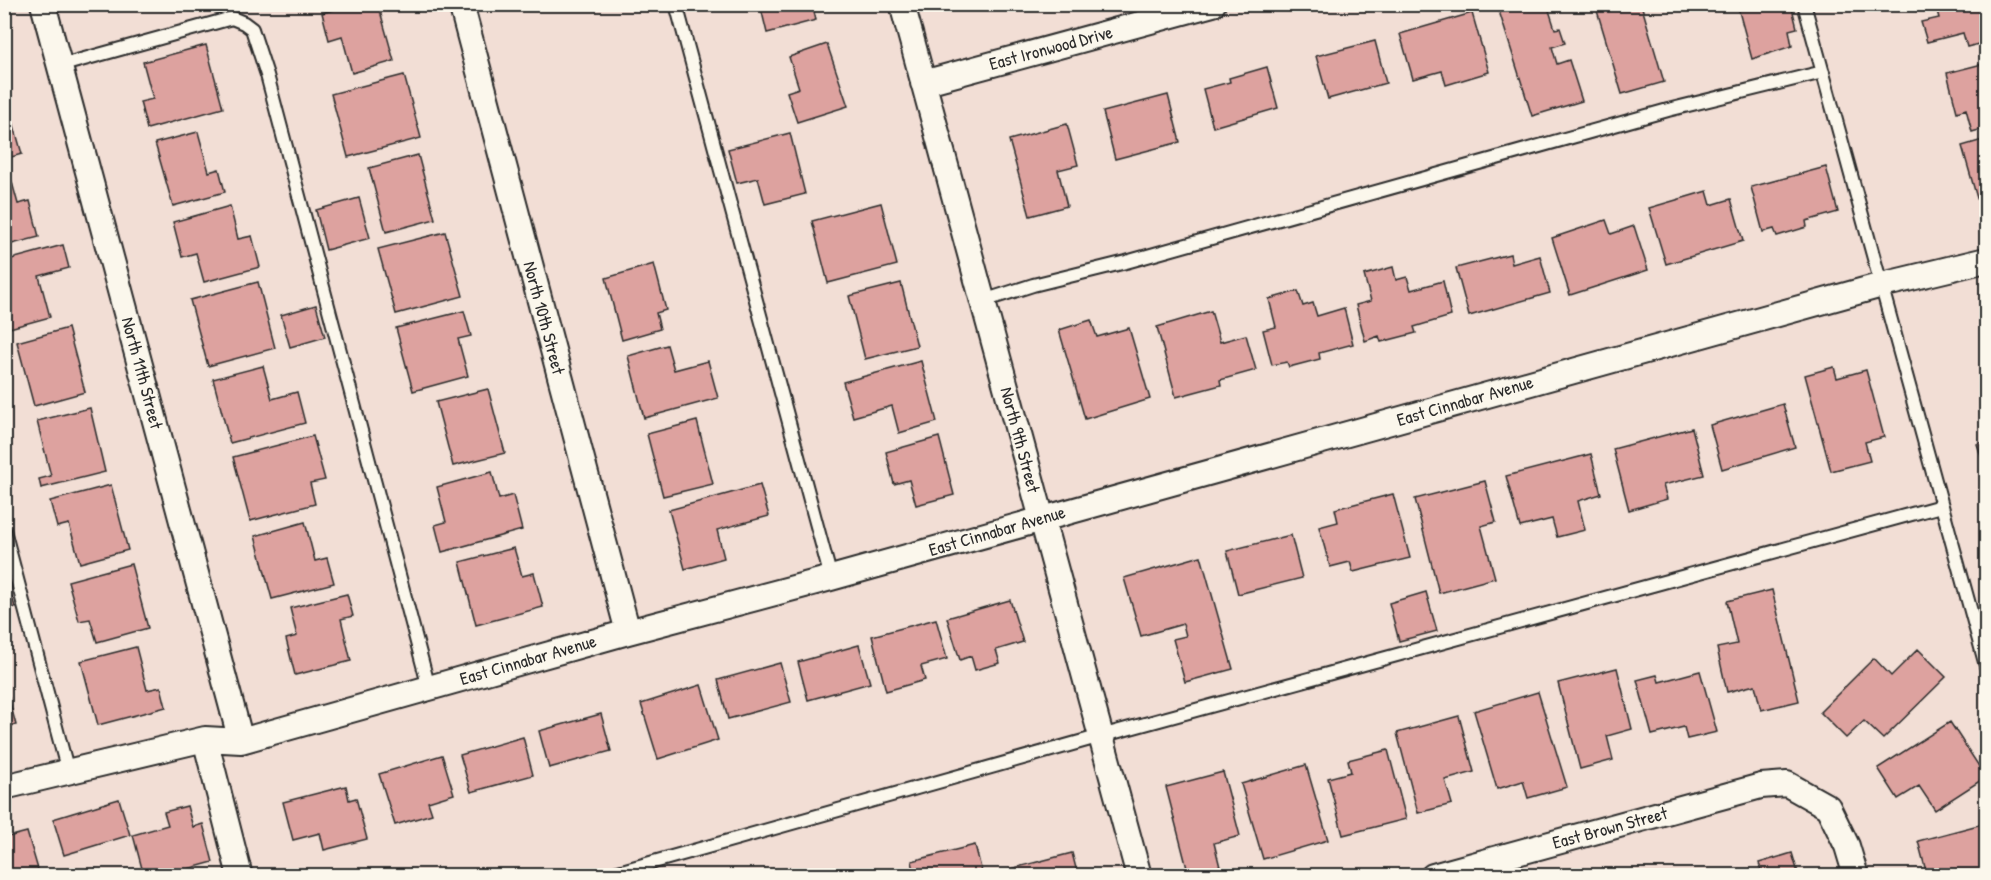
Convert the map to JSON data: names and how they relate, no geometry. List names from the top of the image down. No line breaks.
{"streets":{"street":["East Ironwood Drive","North 10th Street","North 11th Street","East Cinnabar Avenue","North 9th Street","East Brown Street"]},"crossings":[["East Ironwood Drive","North 9th Street"],["North 10th Street","East Cinnabar Avenue"],["North 11th Street","East Cinnabar Avenue"],["East Cinnabar Avenue","North 9th Street"]]}
